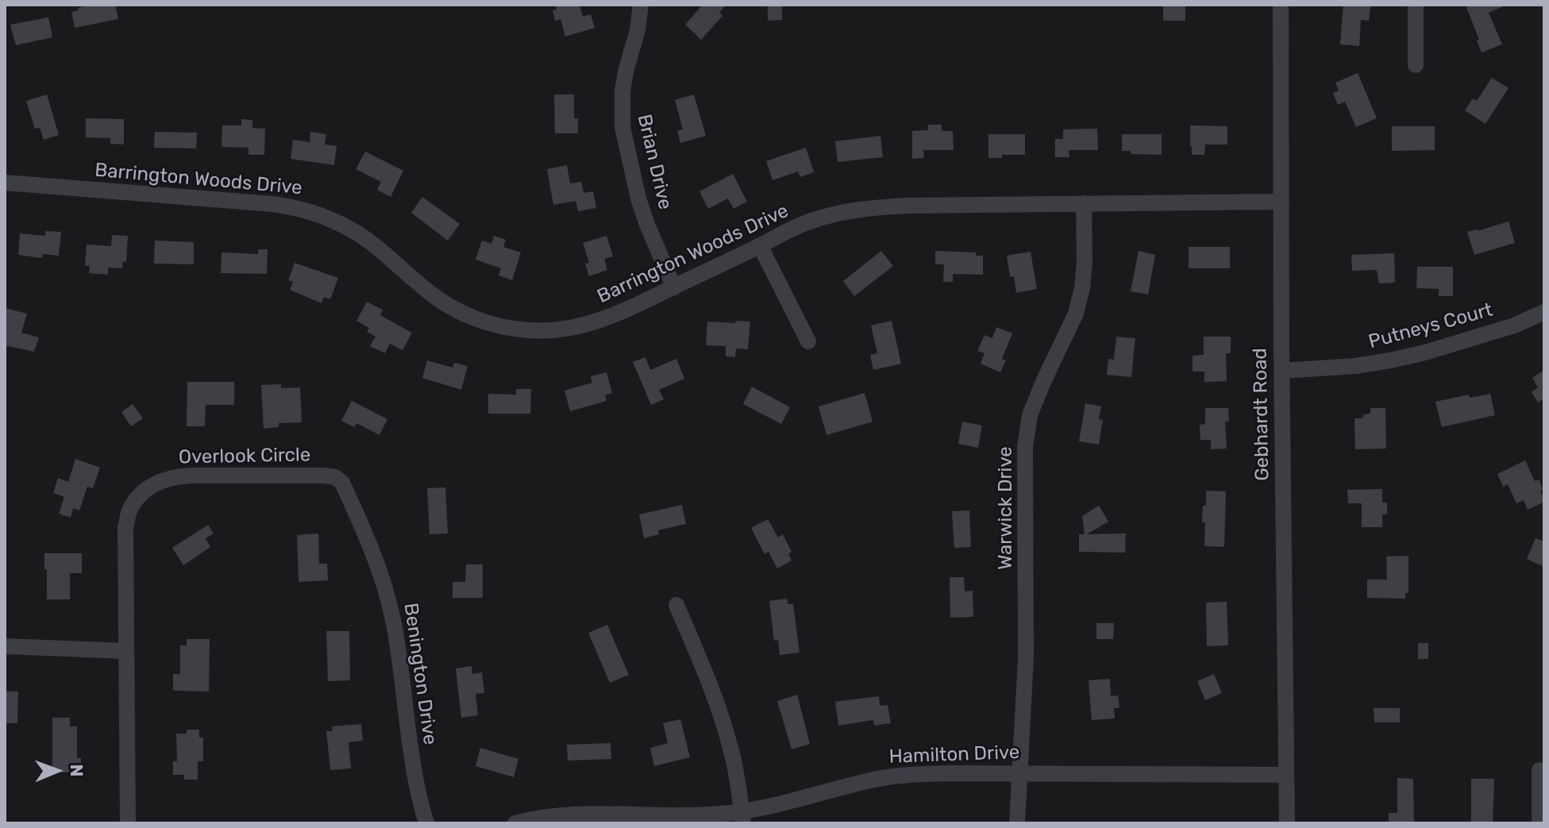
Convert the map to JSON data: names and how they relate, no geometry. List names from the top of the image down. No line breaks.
{"streets":{"street":["Brian Drive","Barrington Woods Drive","Putneys Court","Gebhardt Road","Overlook Circle","Warwick Drive","Benington Drive","Hamilton Drive"]},"crossings":[["Brian Drive","Barrington Woods Drive"],["Barrington Woods Drive","Gebhardt Road"],["Barrington Woods Drive","Warwick Drive"],["Putneys Court","Gebhardt Road"],["Gebhardt Road","Hamilton Drive"],["Overlook Circle","Benington Drive"],["Warwick Drive","Hamilton Drive"]],"north":"right"}
